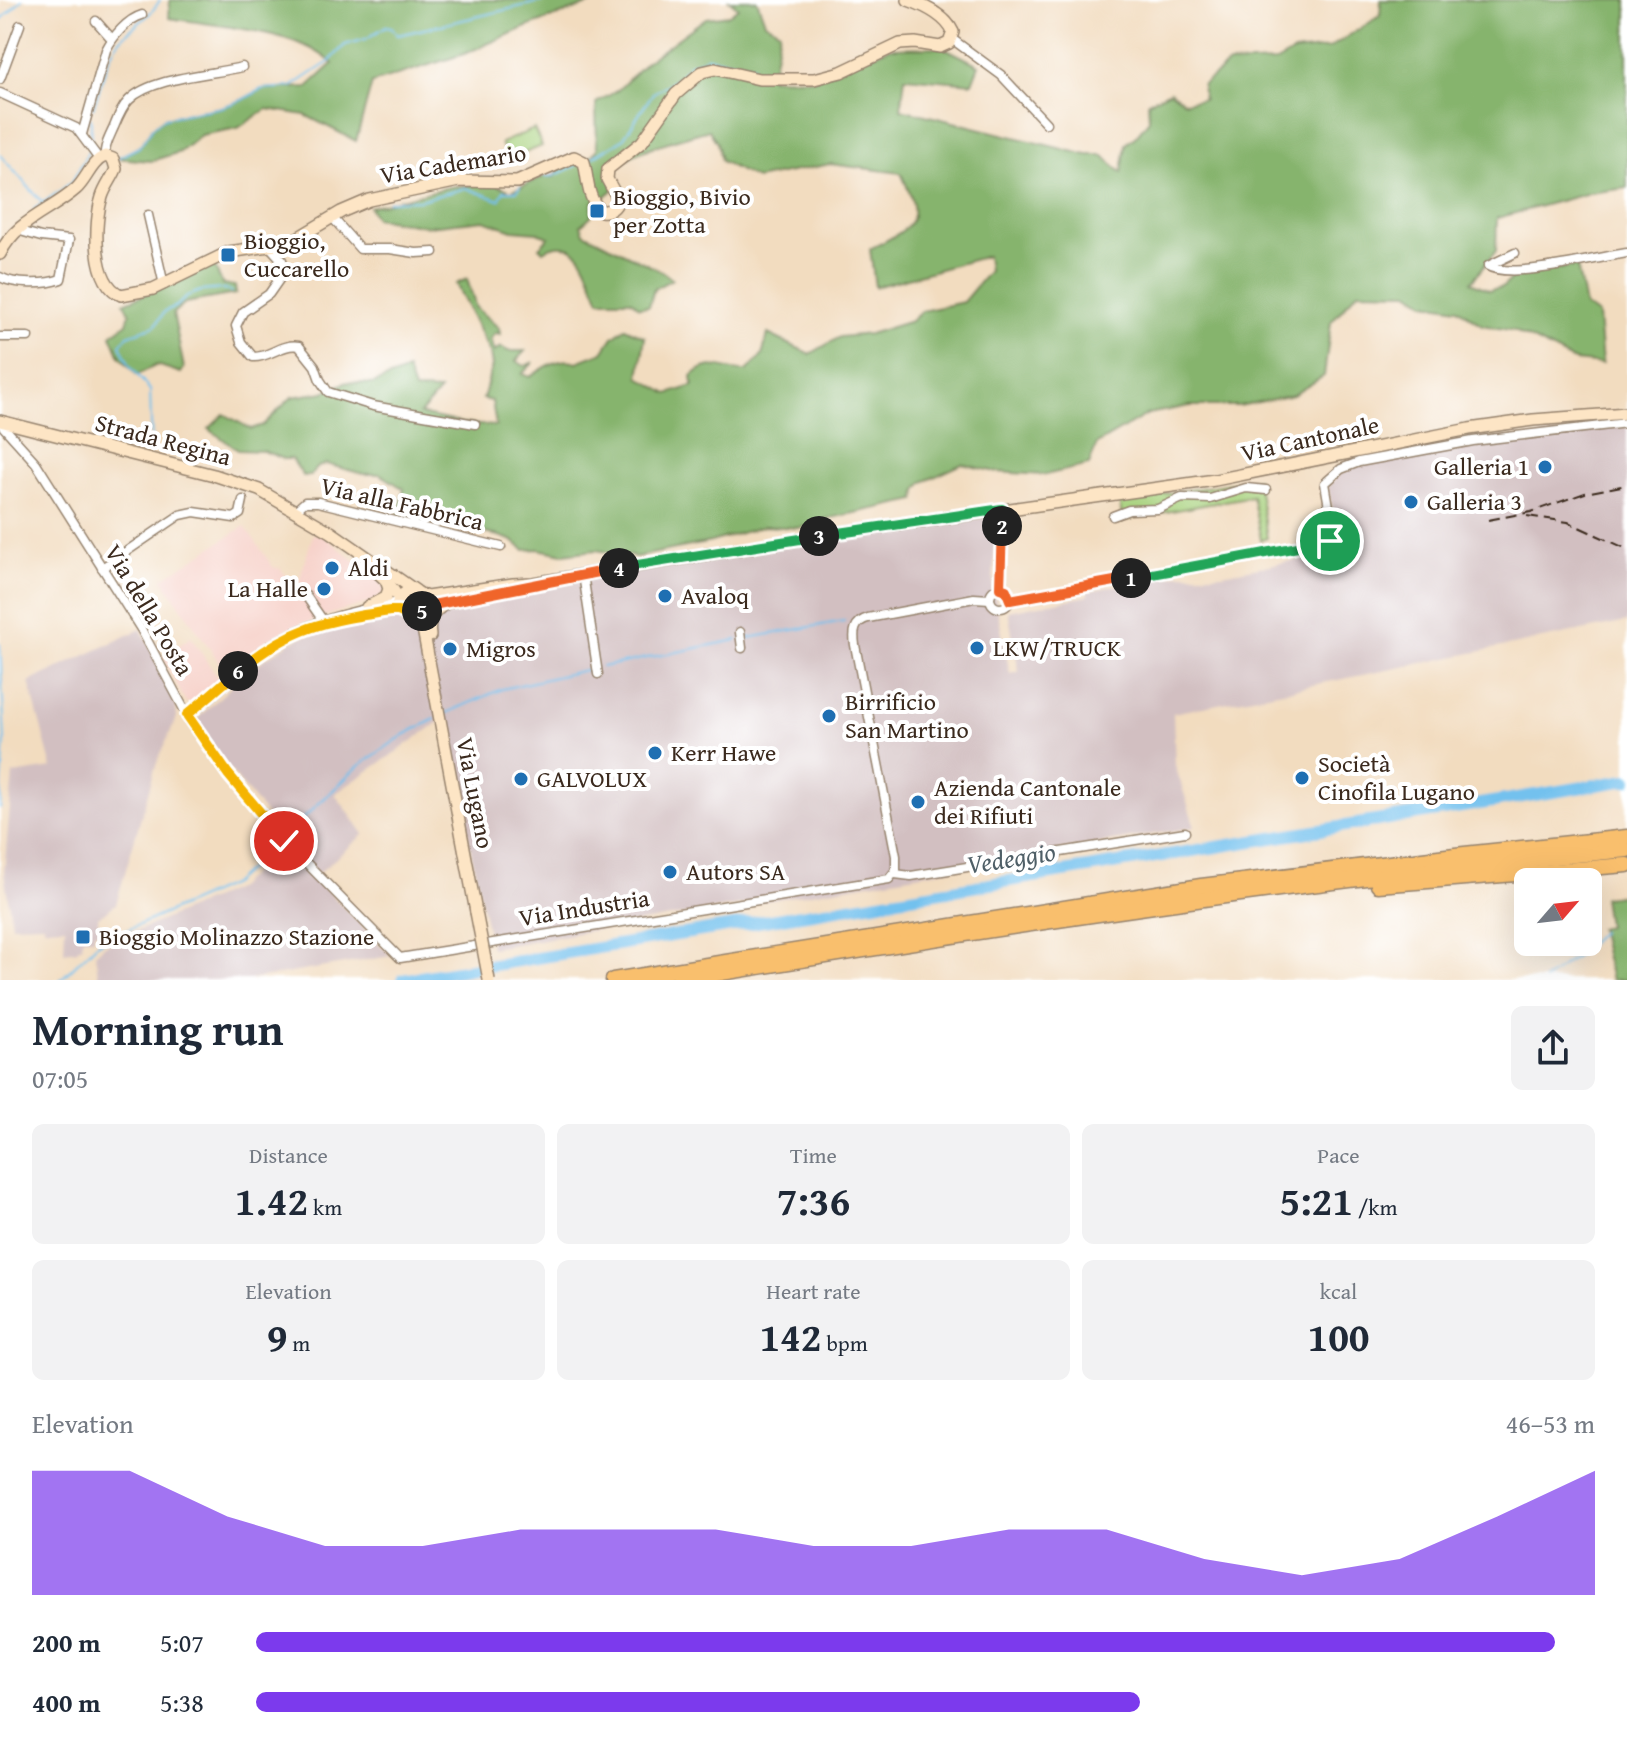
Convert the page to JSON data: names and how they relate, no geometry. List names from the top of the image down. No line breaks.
{"streets":{"main road":["Via Cademario","Via Cantonale","Strada Regina","Via Lugano"],"street":["Via alla Fabbrica","Via della Posta","Via Industria"]},"crossings":[["Strada Regina","Via alla Fabbrica"],["Strada Regina","Via della Posta"],["Strada Regina","Via Lugano"],["Via della Posta","Via Lugano"],["Via della Posta","Via Industria"]],"water":["Vedeggio"],"places":{"transit":["Bioggio, Bivio per Zotta","Bioggio, Cuccarello","Bioggio Molinazzo Stazione"],"other":["Galleria 1","Galleria 3","Aldi","La Halle","Avaloq","LKW/TRUCK","Migros","Birrificio San Martino","Kerr Hawe","Società Cinofila Lugano","GALVOLUX","Azienda Cantonale dei Rifiuti","Autors SA"]},"north":"top right","page":{"pins":["2","3","4","1","5","6"],"heading":["Morning run","07:05"],"stats":[["Distance","1.42 km"],["Time","7:36"],["Pace","5:21 /km"],["Elevation","9 m"],["Heart rate","142 bpm"],["kcal","100"]],"chart":["Elevation","46–53 m"],"list":[{"name":"200 m","note":"5:07"},{"name":"400 m","note":"5:38"}]}}
